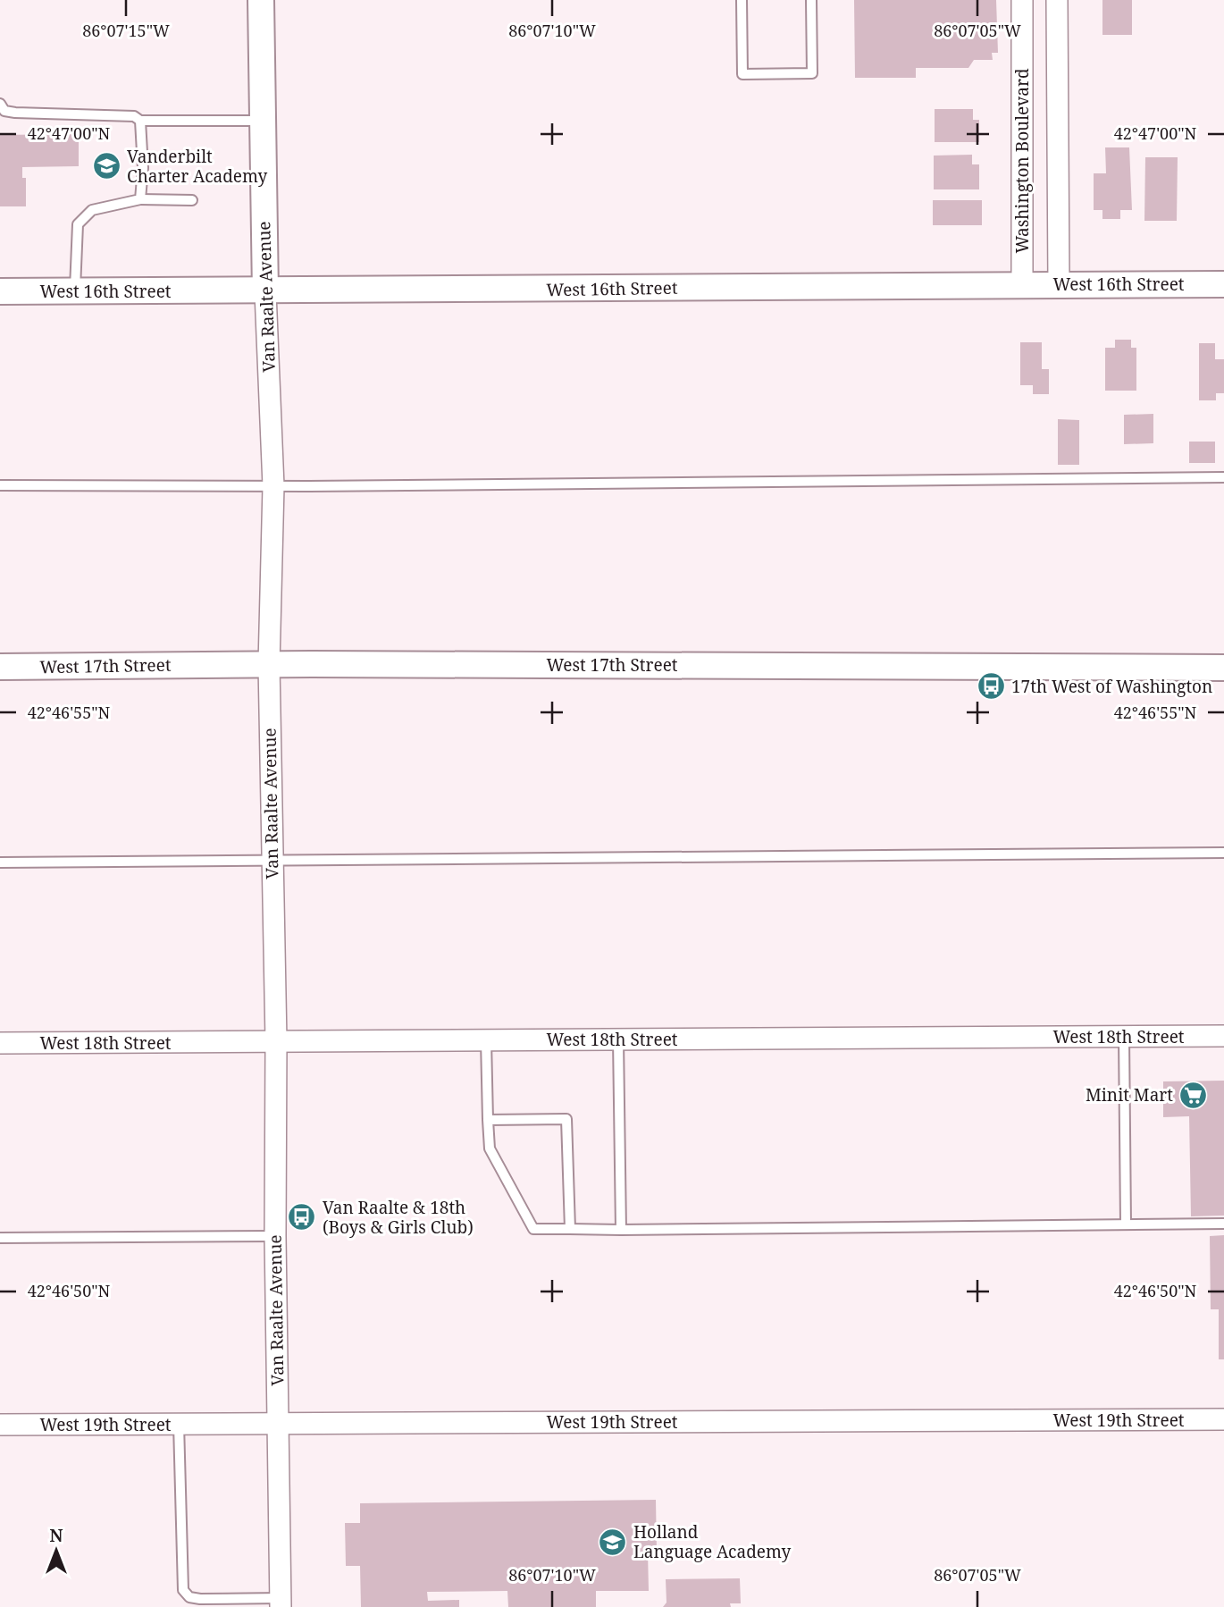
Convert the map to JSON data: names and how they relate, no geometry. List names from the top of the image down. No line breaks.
{"streets":{"street":["Washington Boulevard","West 16th Street","Van Raalte Avenue","West 17th Street","West 18th Street","West 19th Street"]},"crossings":[["Washington Boulevard","West 16th Street"],["West 16th Street","Van Raalte Avenue"],["Van Raalte Avenue","West 17th Street"],["Van Raalte Avenue","West 18th Street"],["Van Raalte Avenue","West 19th Street"]],"places":{"school or university":["Vanderbilt Charter Academy","Holland Language Academy"],"bus stop":["17th West of Washington","Van Raalte & 18th (Boys & Girls Club)"],"supermarket":["Minit Mart"]},"north":"top","coordinates":["86°07'15\"W","86°07'10\"W","86°07'05\"W","42°47'00\"N","42°46'55\"N","42°46'50\"N"]}
